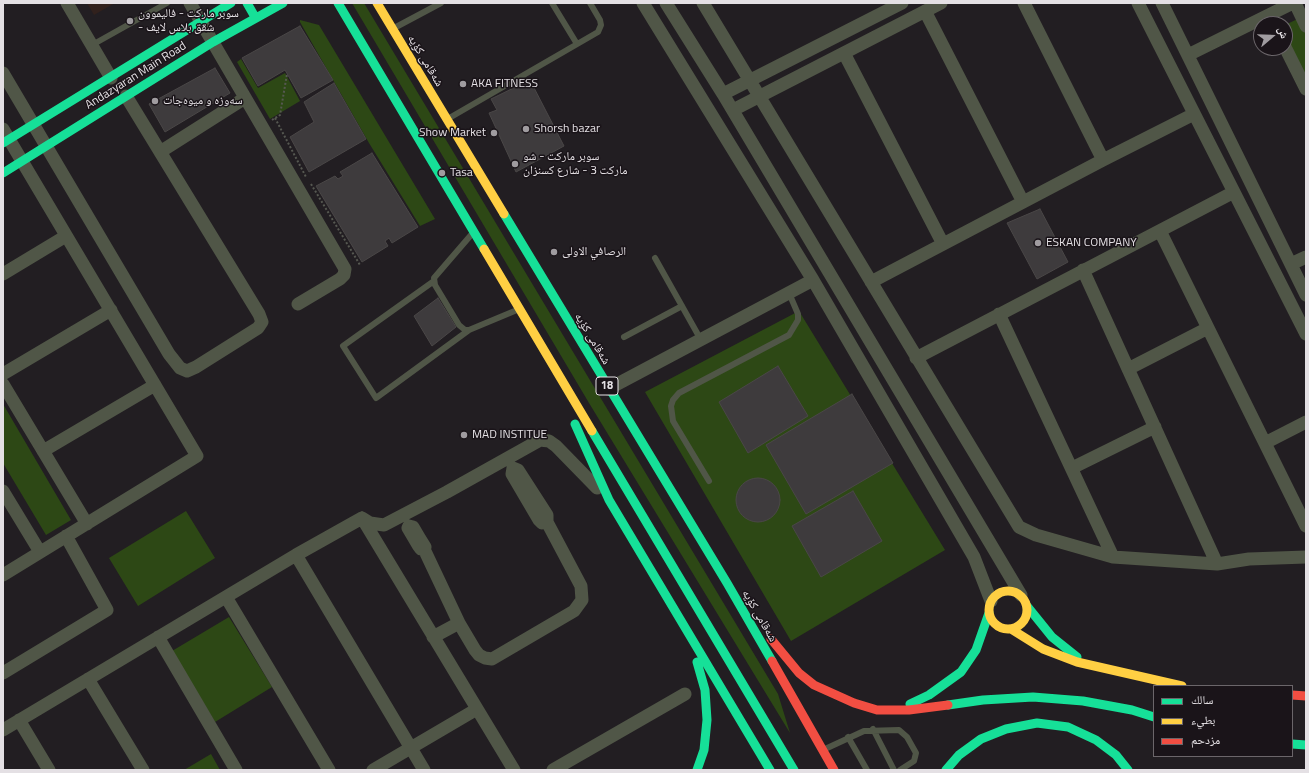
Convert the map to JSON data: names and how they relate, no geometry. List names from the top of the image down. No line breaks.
{"streets":{"main road":["شەقامی کۆیە","Andazyaran Main Road","18"]},"places":["سوبر ماركت - فاليموون - شقق بلاس لايف","AKA FITNESS","سەوزە و میوەجات","Shorsh bazar","Show Market","سوبر ماركت - شو ماركت 3 - شارع كسنزان","Tasa","ESKAN COMPANY","الرصافي الاولى","MAD INSTITUE"],"legend":["سالك","بطيء","مزدحم"],"north":"right"}
